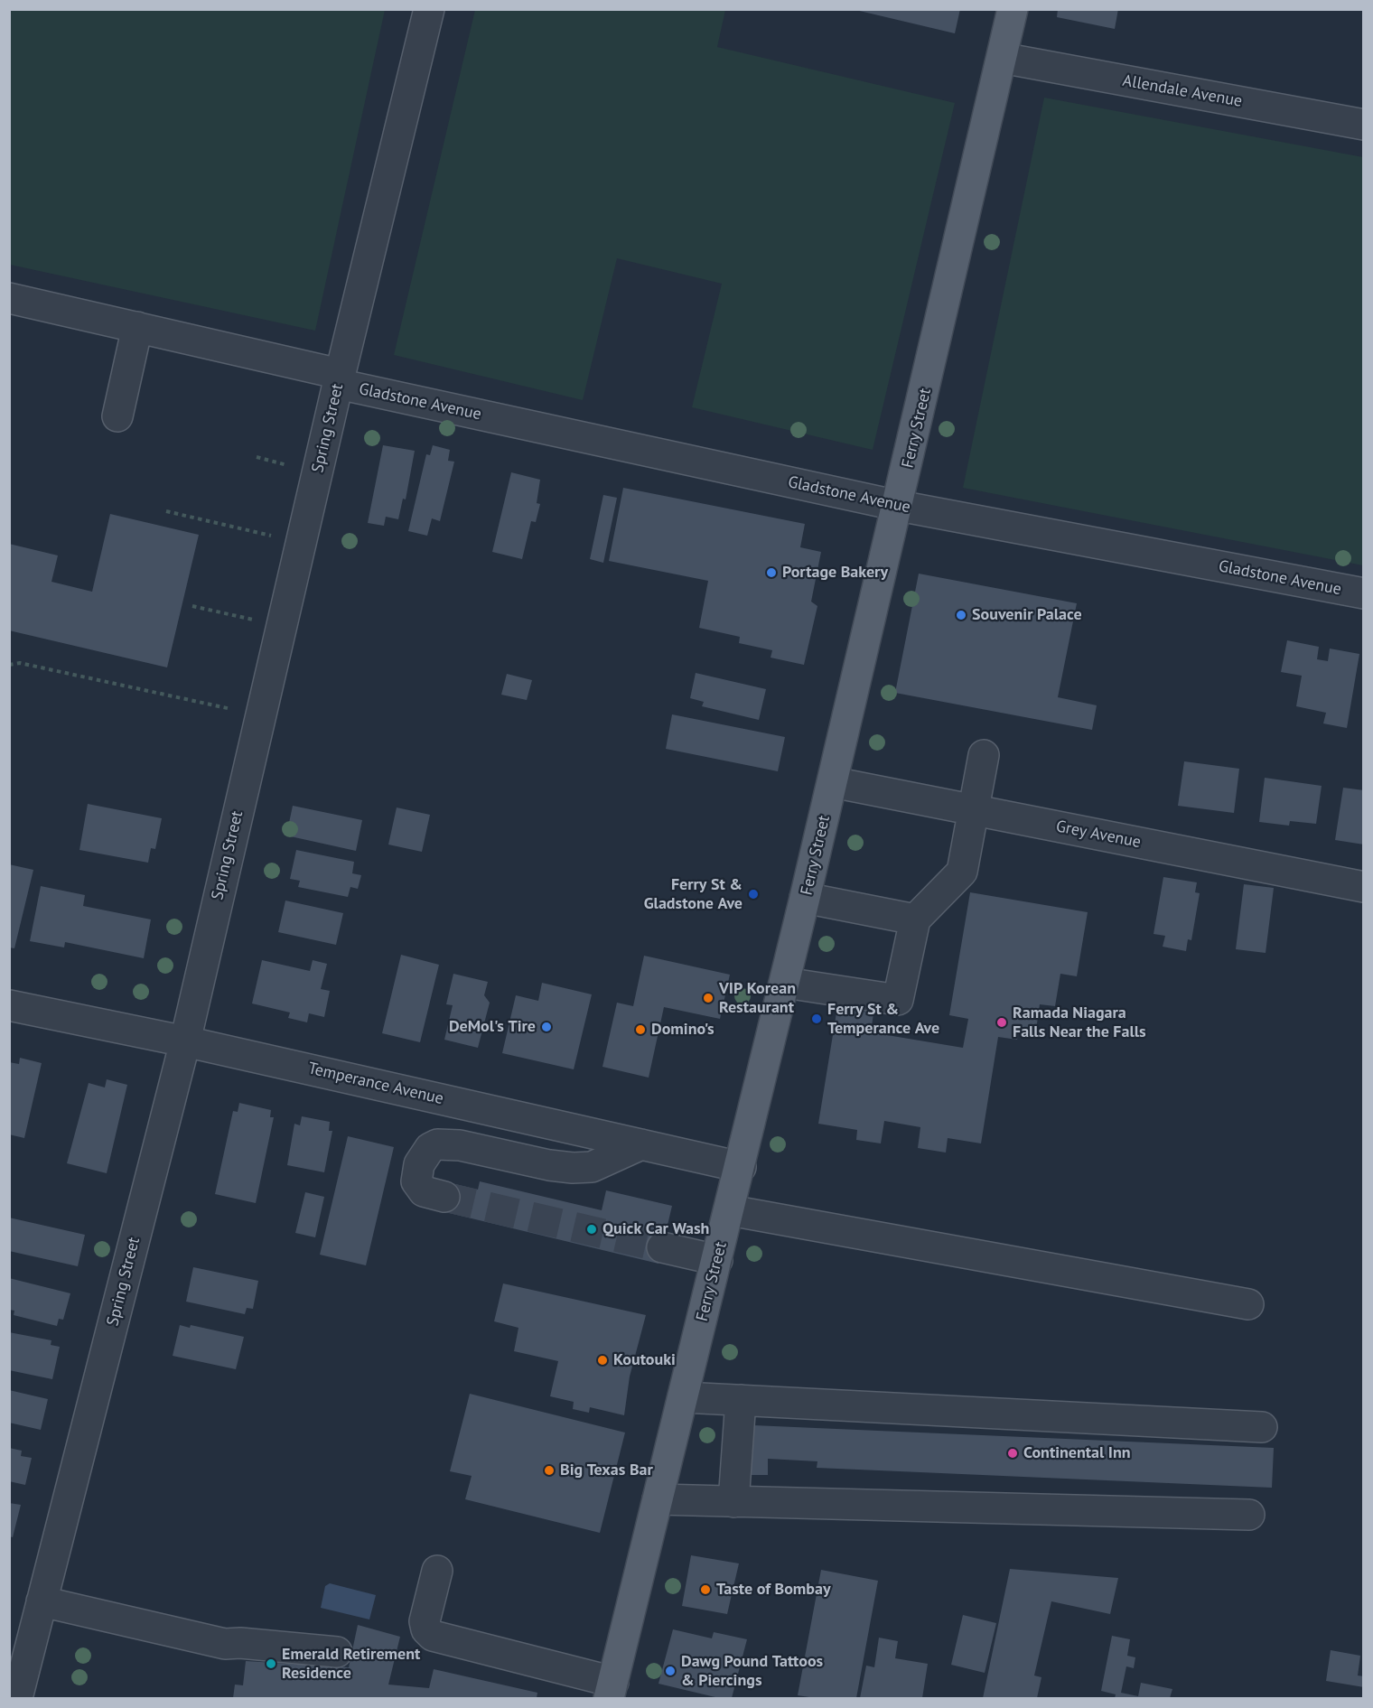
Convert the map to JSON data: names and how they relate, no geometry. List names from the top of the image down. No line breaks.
{"streets":{"main road":["Ferry Street"],"street":["Allendale Avenue","Gladstone Avenue","Spring Street","Grey Avenue","Temperance Avenue"]},"crossings":[["Allendale Avenue","Ferry Street"],["Gladstone Avenue","Spring Street"],["Gladstone Avenue","Ferry Street"],["Spring Street","Temperance Avenue"],["Ferry Street","Grey Avenue"],["Ferry Street","Temperance Avenue"]],"places":["Portage Bakery","Souvenir Palace","Ferry St & Gladstone Ave","VIP Korean Restaurant","Ferry St & Temperance Ave","Ramada Niagara Falls Near the Falls","DeMol's Tire","Domino's","Quick Car Wash","Koutouki","Continental Inn","Big Texas Bar","Taste of Bombay","Emerald Retirement Residence","Dawg Pound Tattoos & Piercings"]}
